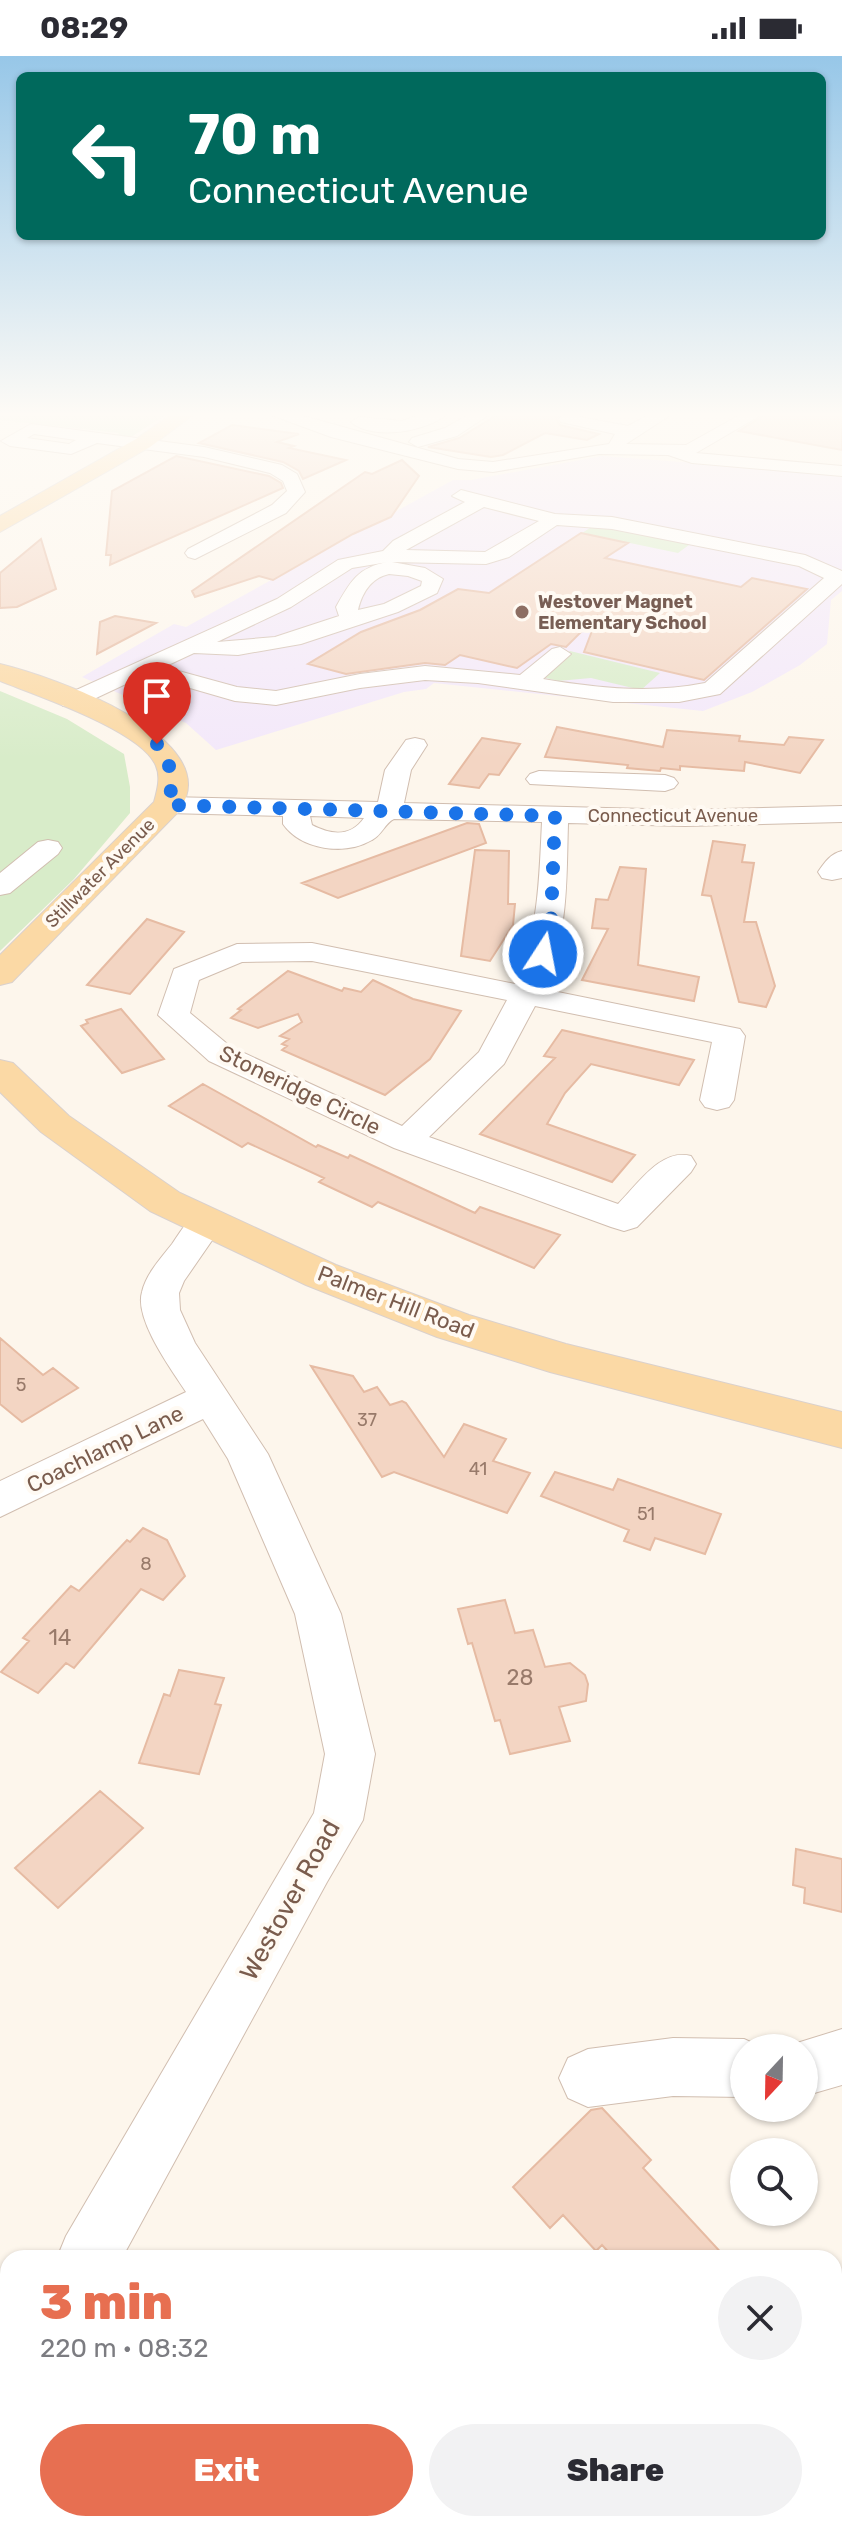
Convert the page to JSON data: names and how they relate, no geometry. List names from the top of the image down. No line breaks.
{"streets":{"main road":["Stillwater Avenue","Palmer Hill Road"],"street":["Connecticut Avenue","Stoneridge Circle","Coachlamp Lane","Westover Road"]},"crossings":[["Palmer Hill Road","Westover Road"],["Coachlamp Lane","Westover Road"]],"places":["Westover Magnet Elementary School"],"house_numbers":["5","37","41","51","8","14","28"],"north":"bottom","page":{"status":"08:29","turn":["70 m","Connecticut Avenue"],"heading":["3 min","220 m · 08:32"],"buttons":["Exit","Share"]}}
